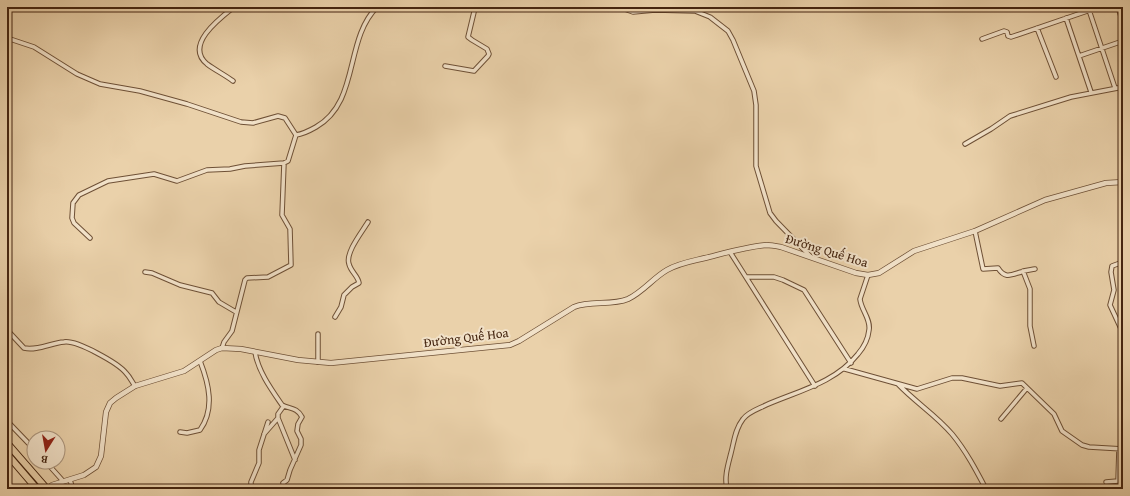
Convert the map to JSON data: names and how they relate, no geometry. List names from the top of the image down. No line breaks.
{"streets":{"street":["Đường Quế Hoa"]},"north":"bottom"}
